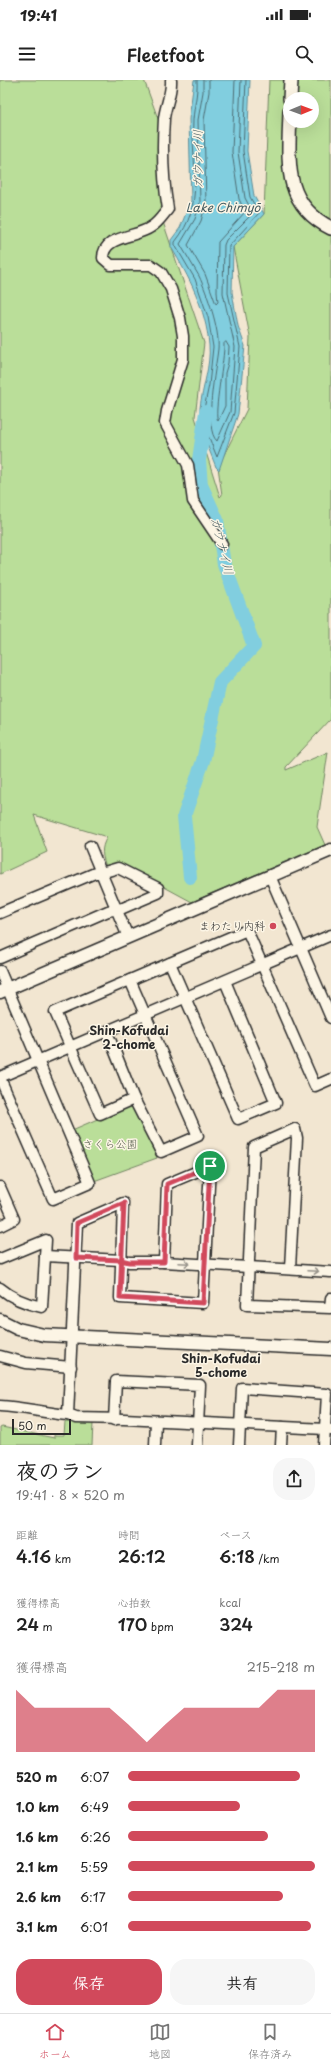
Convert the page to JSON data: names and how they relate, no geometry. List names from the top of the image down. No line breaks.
{"districts":["Shin-Kofudai 2-chome","Shin-Kofudai 5-chome"],"water":["ガウナイ川","Lake Chimyō"],"parks":["さくら公園"],"places":["まわたり内科"],"scale_bar":"50 m","north":"right","page":{"status":"19:41","header":"Fleetfoot","scale":"50 m","heading":["夜のラン","19:41 · 8 × 520 m"],"stats":[["距離","4.16 km"],["時間","26:12"],["ペース","6:18 /km"],["獲得標高","24 m"],["心拍数","170 bpm"],["kcal","324"]],"chart":["獲得標高","215–218 m"],"list":[{"name":"520 m","note":"6:07"},{"name":"1.0 km","note":"6:49"},{"name":"1.6 km","note":"6:26"},{"name":"2.1 km","note":"5:59"},{"name":"2.6 km","note":"6:17"},{"name":"3.1 km","note":"6:01"}],"buttons":["保存","共有"],"tabs":["ホーム","地図","保存済み"]}}
